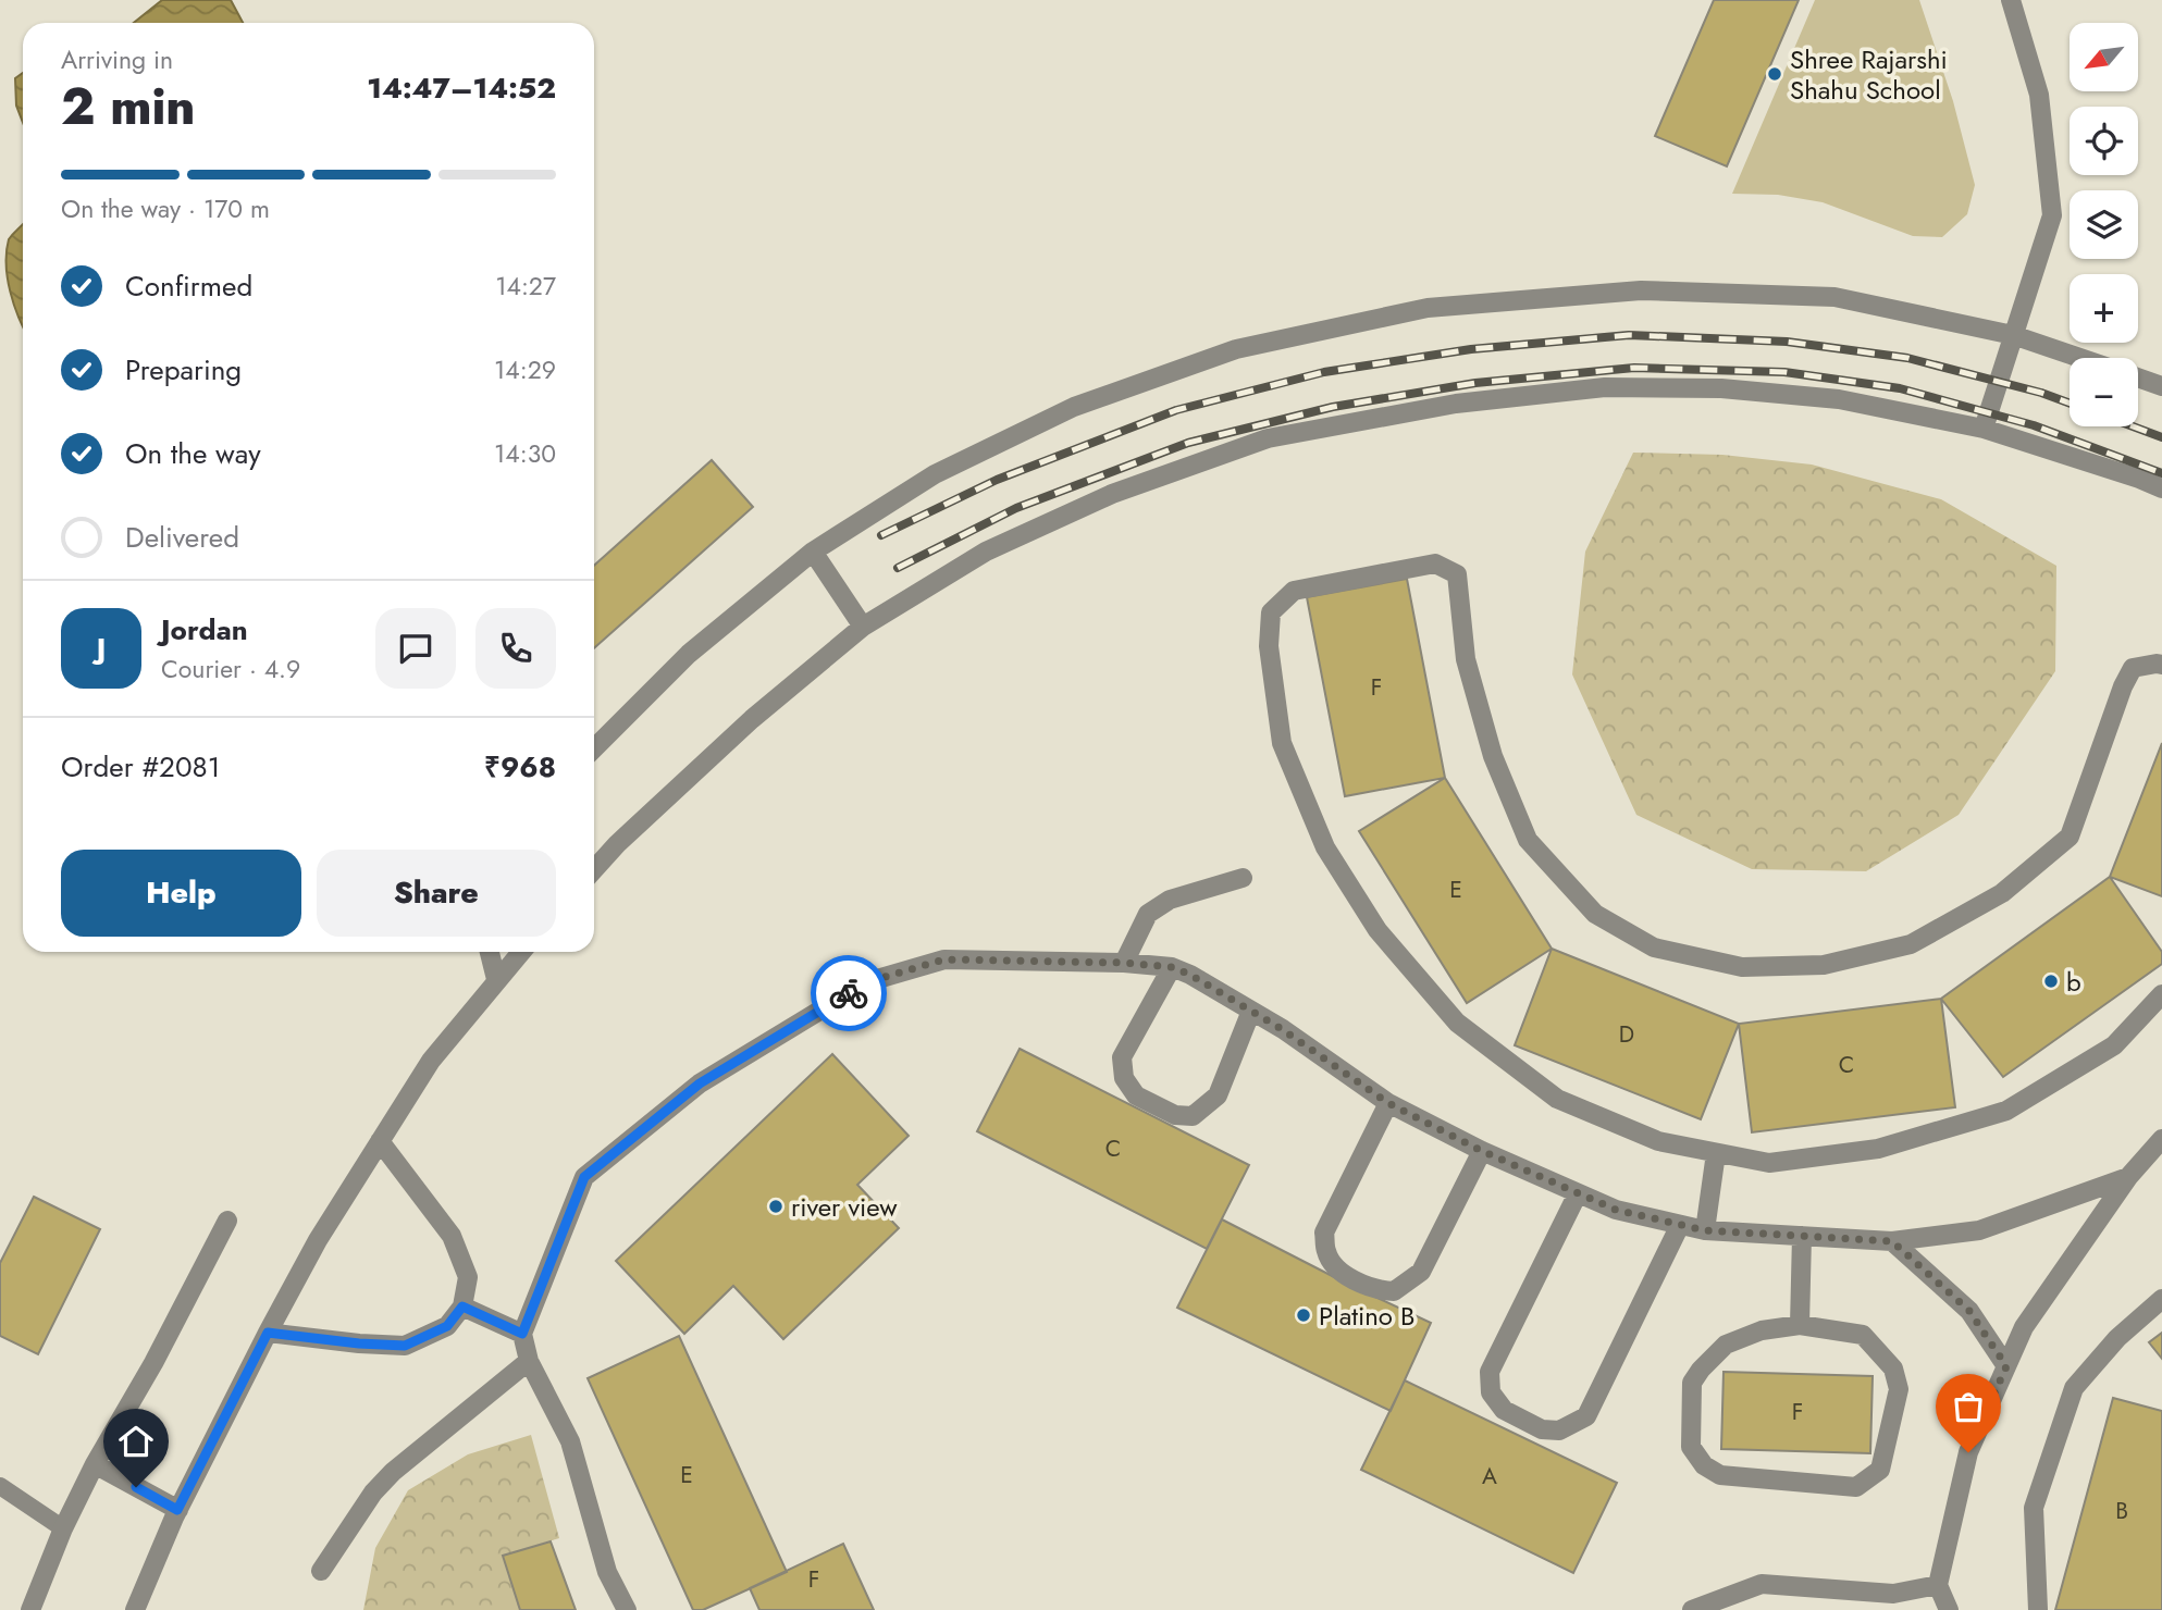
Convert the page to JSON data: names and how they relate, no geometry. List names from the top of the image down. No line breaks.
{"places":["Shree Rajarshi Shahu School","b","river view","Platino B"],"house_numbers":["F","E","D","C","C","F","E","A","B","F"],"north":"bottom left","page":{"map_buttons":["+","−"],"heading":["2 min","Arriving in","14:47–14:52"],"panel":["Jordan","Courier · 4.9","Order #2081","₹968"],"bar":"On the way · 170 m","list":[["Confirmed","14:27"],["Preparing","14:29"],["On the way","14:30"],"Delivered"],"round":"J","buttons":["Help","Share"]}}
